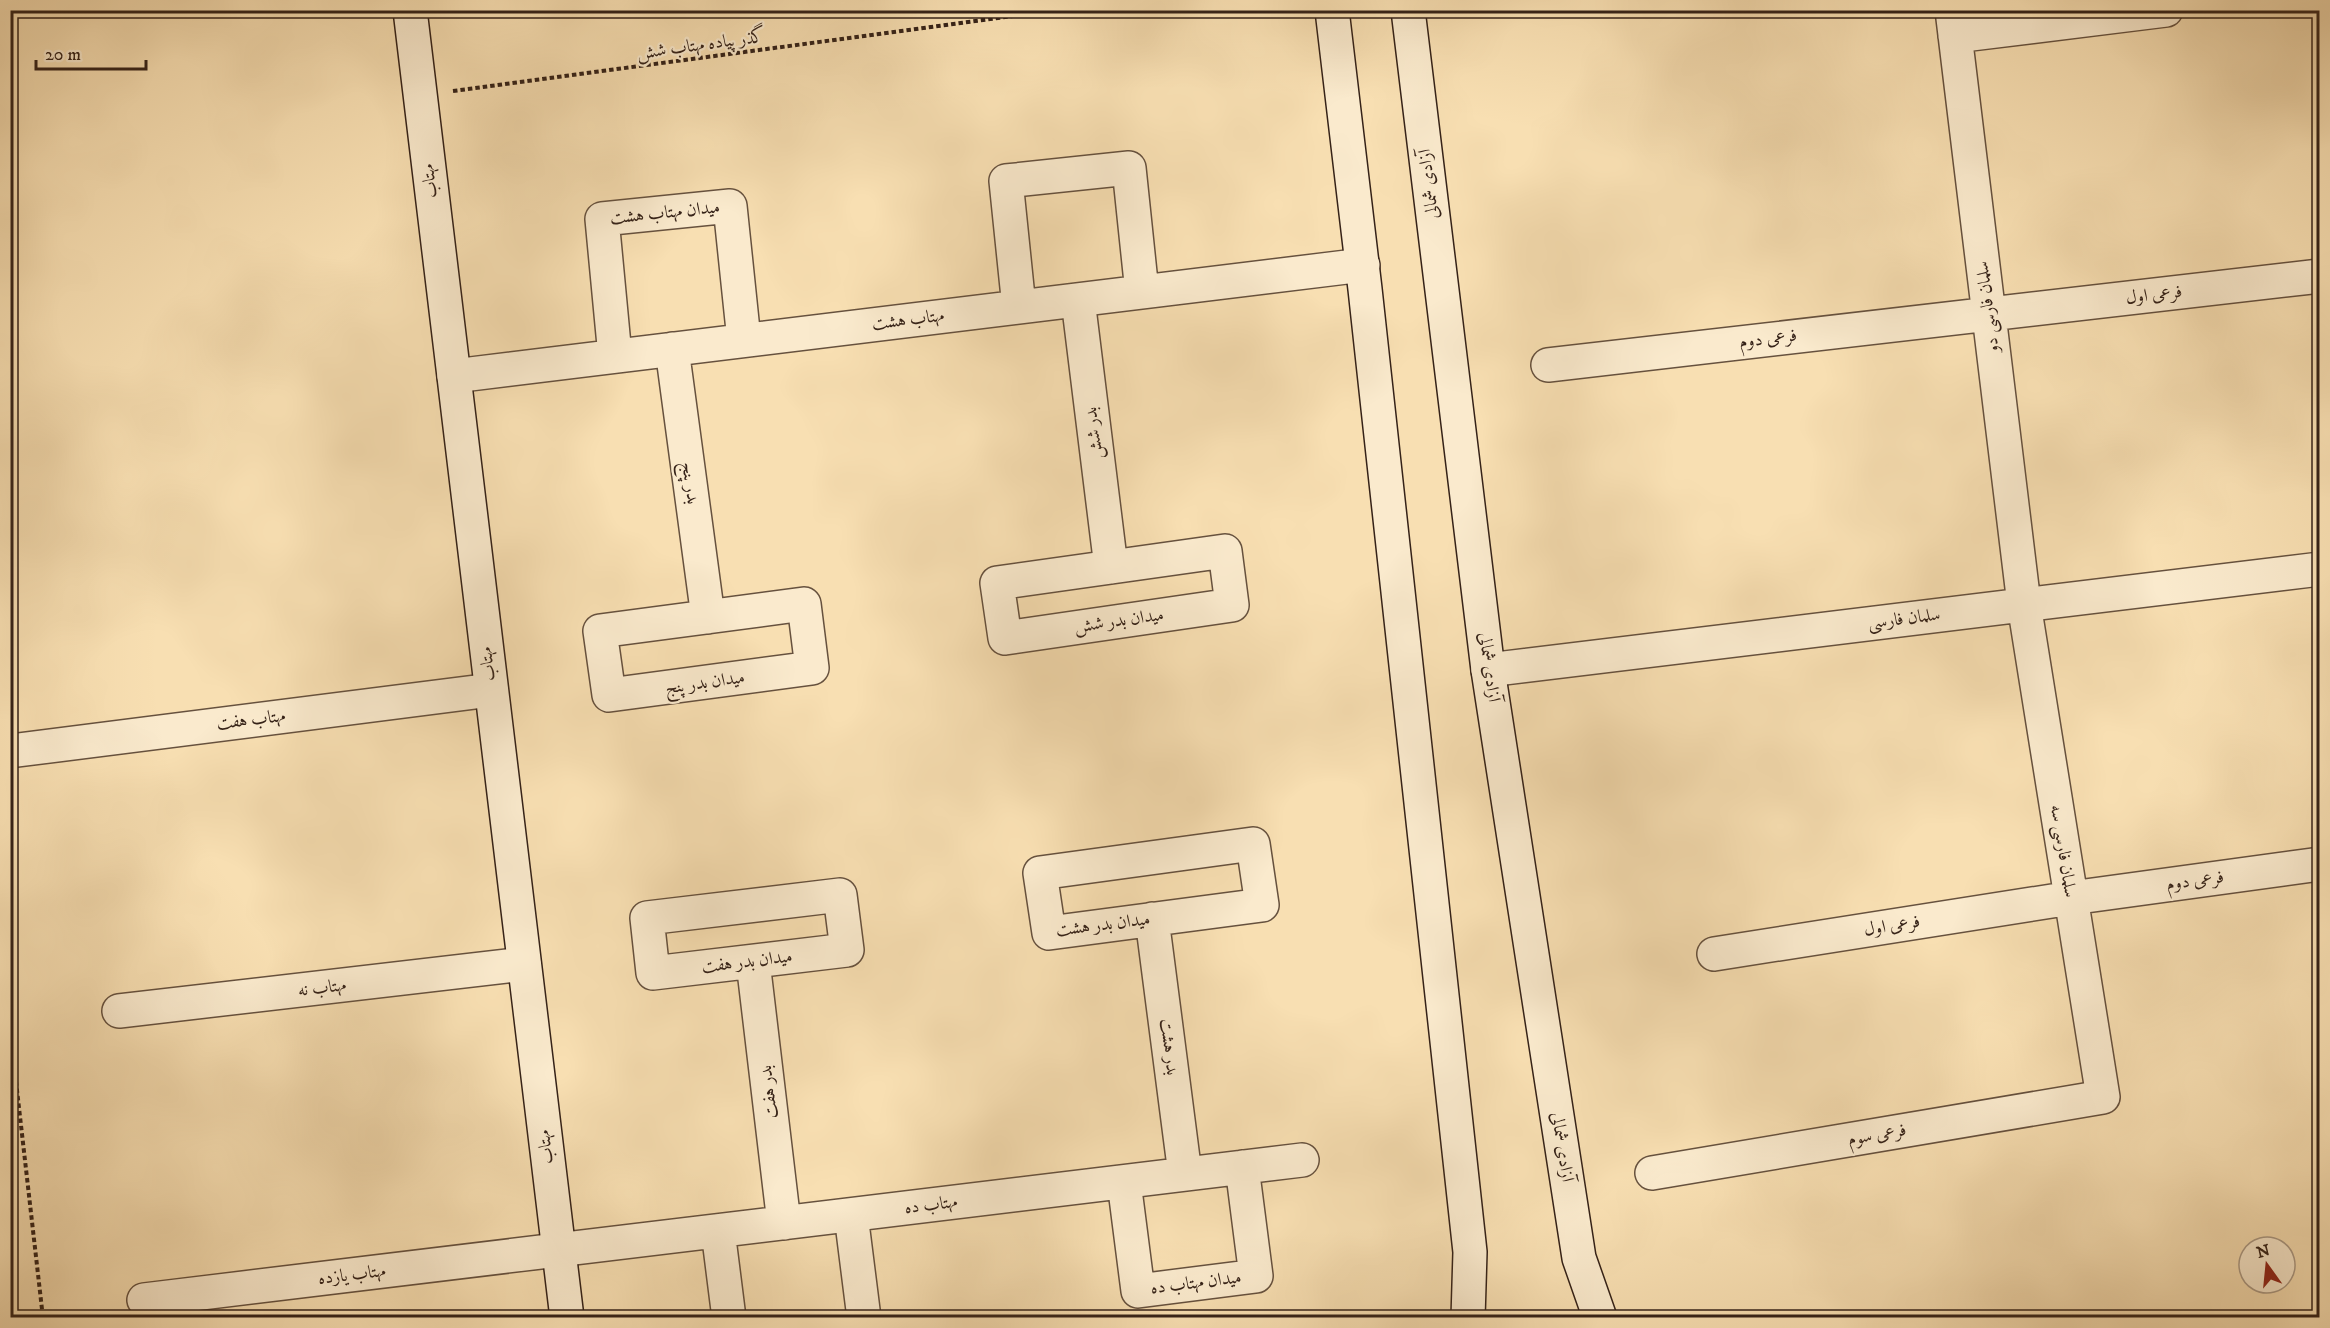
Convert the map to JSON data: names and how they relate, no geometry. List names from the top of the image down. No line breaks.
{"streets":{"street":["مهتاب","آزادی شمالی","میدان مهتاب هشت","فرعی اول","سلمان فارسی دو","مهتاب هشت","فرعی دوم","بدر شش","بدر پنج","سلمان فارسی","میدان بدر شش","میدان بدر پنج","مهتاب هفت","سلمان فارسی سه","میدان بدر هشت","میدان بدر هفت","مهتاب نه","بدر هشت","بدر هفت","فرعی سوم","مهتاب ده","مهتاب یازده","میدان مهتاب ده"],"path":["گذر پیاده مهتاب شش"]},"crossings":[["گذر پیاده مهتاب شش","مهتاب"],["مهتاب","مهتاب هشت"],["مهتاب","مهتاب هفت"],["مهتاب","مهتاب نه"],["مهتاب","مهتاب ده"],["مهتاب","مهتاب یازده"],["آزادی شمالی","سلمان فارسی"],["میدان مهتاب هشت","مهتاب هشت"],["فرعی اول","سلمان فارسی دو"],["فرعی اول","فرعی دوم"],["فرعی اول","سلمان فارسی سه"],["سلمان فارسی دو","فرعی دوم"],["سلمان فارسی دو","سلمان فارسی"],["سلمان فارسی دو","سلمان فارسی سه"],["مهتاب هشت","بدر شش"],["مهتاب هشت","بدر پنج"],["فرعی دوم","سلمان فارسی سه"],["بدر شش","میدان بدر شش"],["بدر پنج","میدان بدر پنج"],["سلمان فارسی","سلمان فارسی سه"],["سلمان فارسی سه","فرعی سوم"],["میدان بدر هشت","بدر هشت"],["میدان بدر هفت","بدر هفت"],["بدر هشت","مهتاب ده"],["بدر هفت","مهتاب ده"],["مهتاب ده","مهتاب یازده"],["مهتاب ده","میدان مهتاب ده"]],"scale_bar":"20 m","north":"top"}
